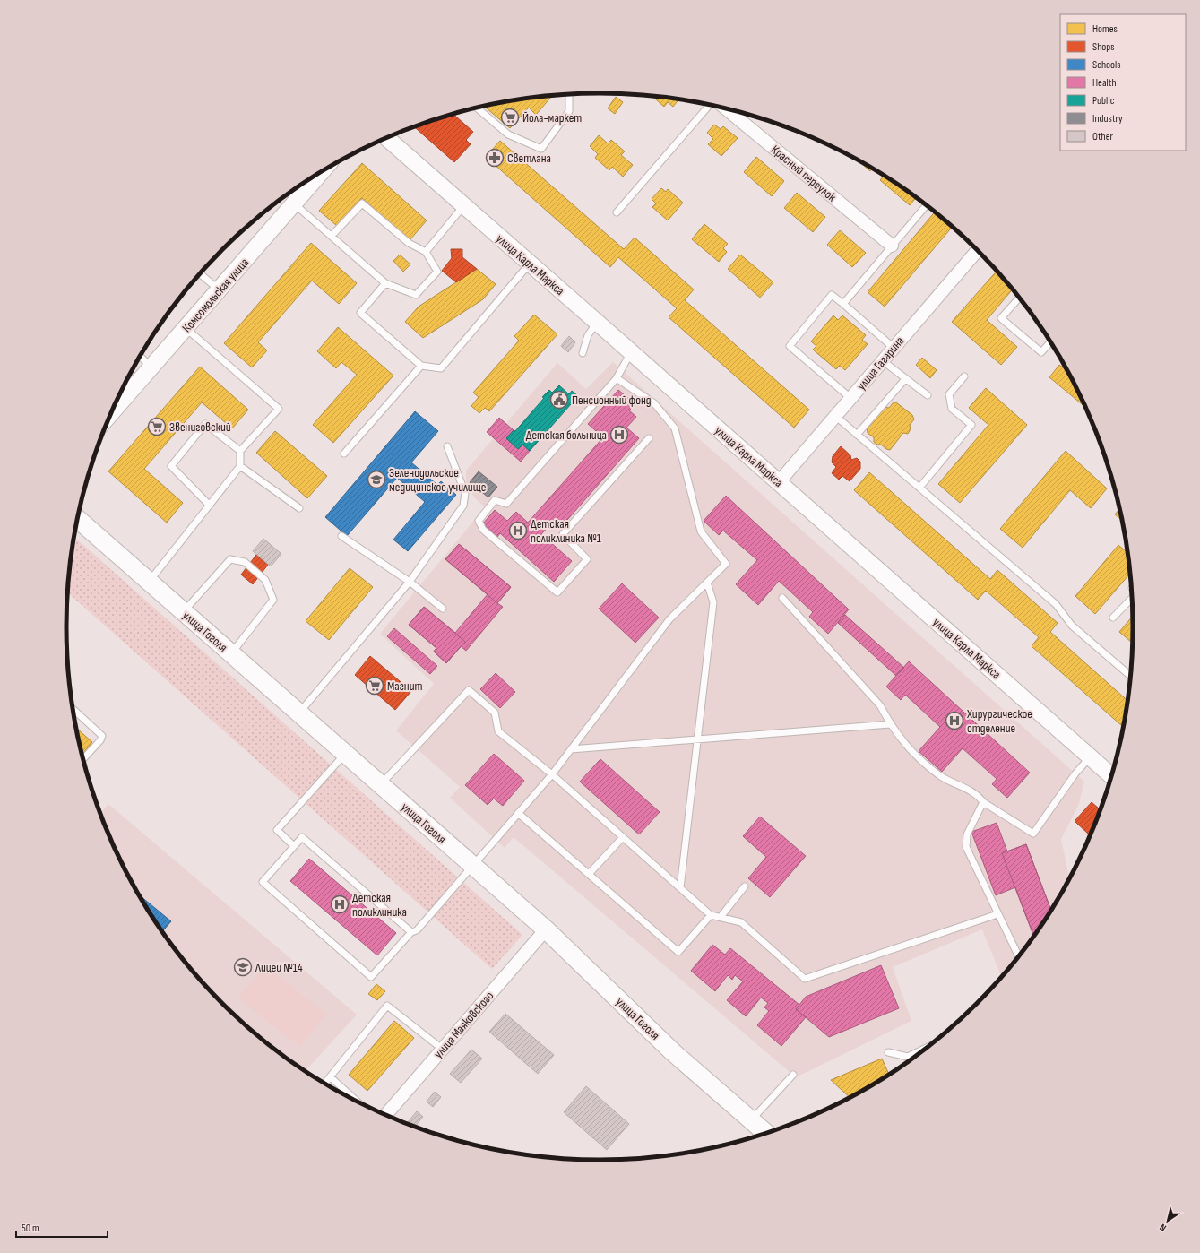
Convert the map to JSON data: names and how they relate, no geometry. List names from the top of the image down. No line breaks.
{"streets":{"main road":["улица Гоголя"],"street":["Красный переулок","улица Карла Маркса","Комсомольская улица","улица Гагарина","улица Маяковского"]},"crossings":[["улица Карла Маркса","улица Гагарина"],["улица Гоголя","улица Маяковского"]],"places":{"supermarket":["Йола-маркет","Звениговский","Магнит"],"pharmacy":["Светлана"],"public building":["Пенсионный фонд"],"hospital":["Детская больница","Детская поликлиника №1","Хирургическое отделение","Детская поликлиника"],"school or university":["Зеленодольское медицинское училище","Лицей №14"]},"legend":["Homes","Shops","Schools","Health","Public","Industry","Other"],"scale_bar":"50 m","north":"bottom left"}
